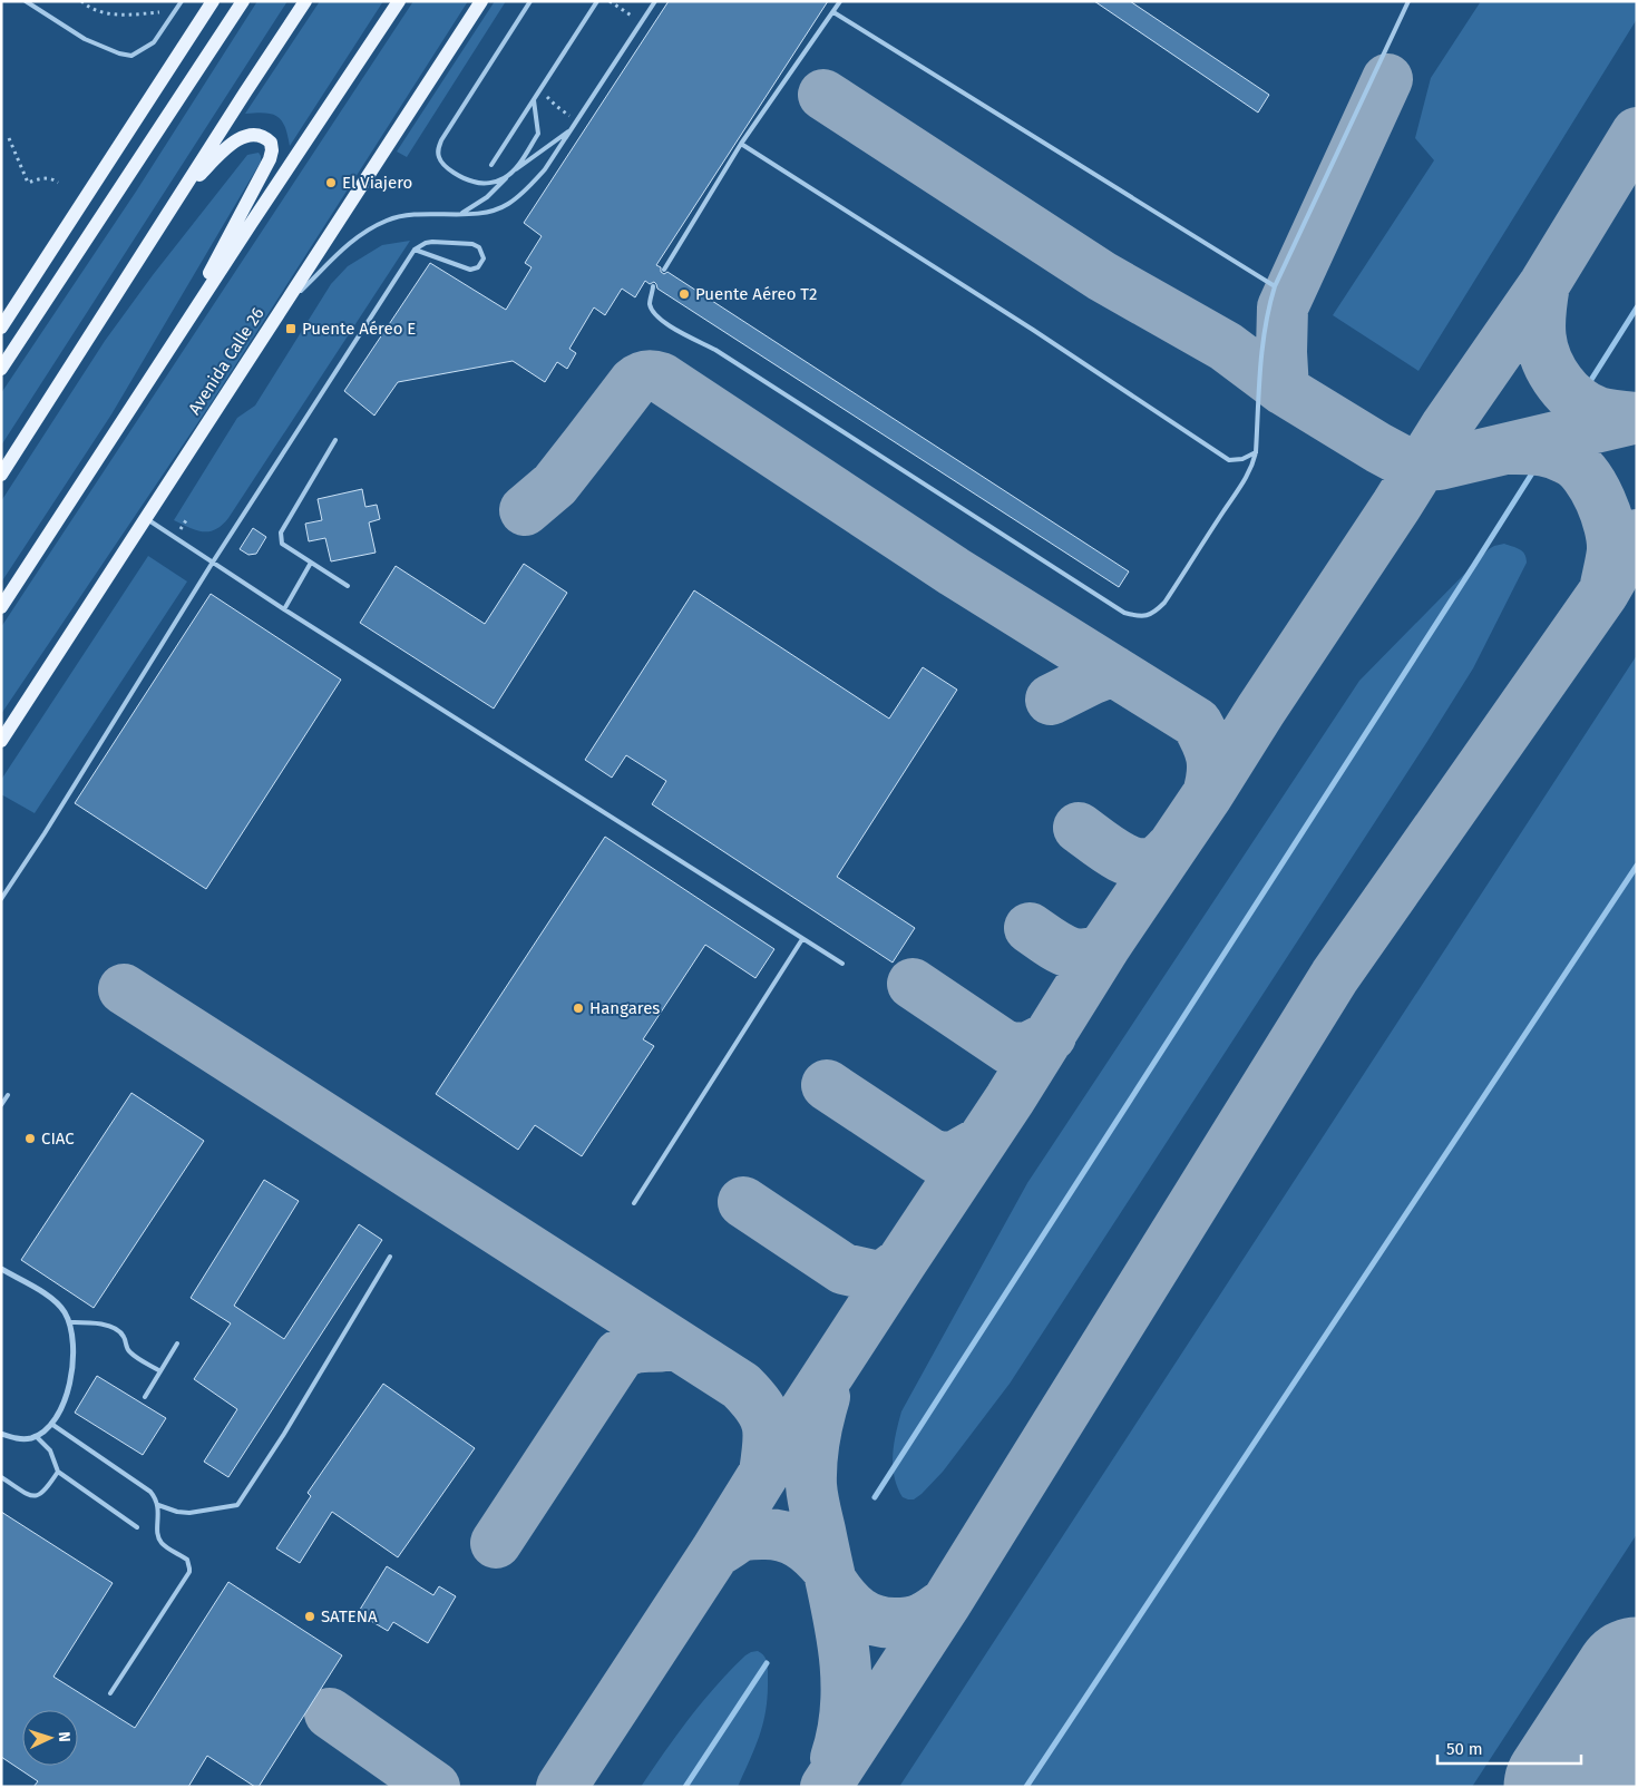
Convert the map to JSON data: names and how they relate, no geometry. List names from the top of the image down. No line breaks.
{"streets":{"main road":["Avenida Calle 26"]},"places":{"other":["El Viajero","Puente Aéreo T2","Hangares","CIAC","SATENA"],"transit":["Puente Aéreo E"]},"scale_bar":"50 m","north":"right"}
